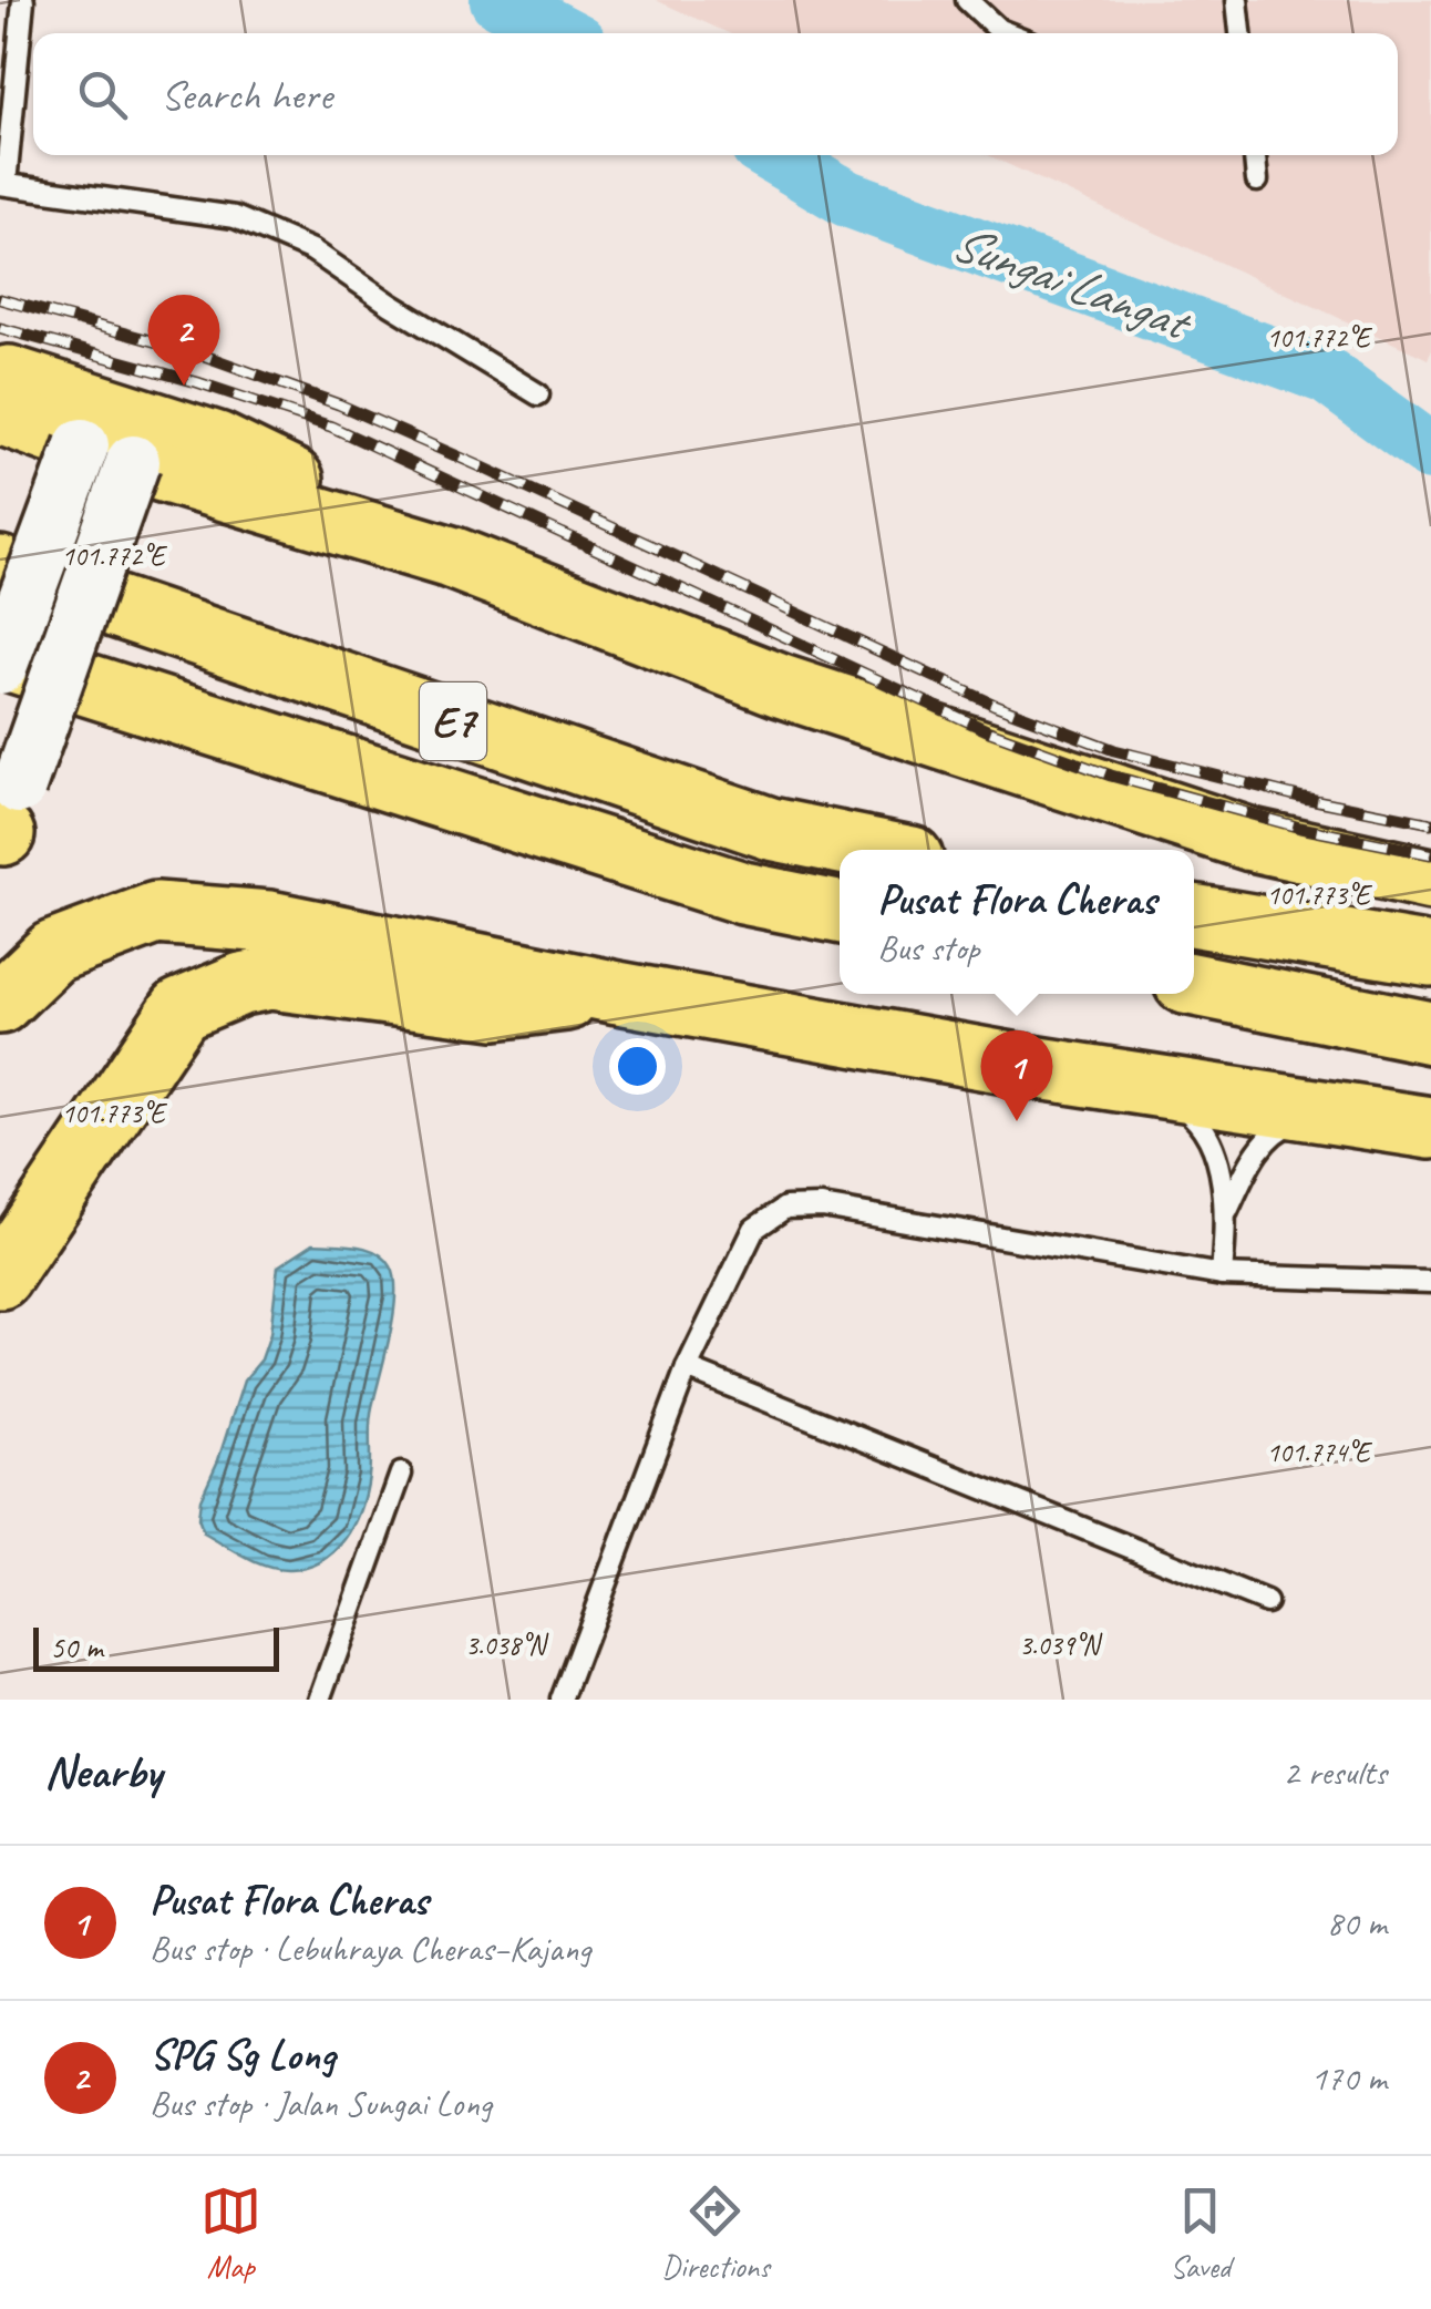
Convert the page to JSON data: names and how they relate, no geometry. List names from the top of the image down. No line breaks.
{"streets":{"highway":["E7"]},"water":["Sungai Langat"],"scale_bar":"50 m","page":{"search":"Search here","pins":["2","1"],"popup":["Pusat Flora Cheras","Bus stop"],"scale":"50 m","heading":["Nearby","2 results"],"list":[{"mark":"1","name":"Pusat Flora Cheras","note":"Bus stop · Lebuhraya Cheras–Kajang","value":"80 m"},{"mark":"2","name":"SPG Sg Long","note":"Bus stop · Jalan Sungai Long","value":"170 m"}],"nav":["Map","Directions","Saved"]},"coordinates":["101.772°E","101.773°E","101.774°E","3.038°N","3.039°N"]}
